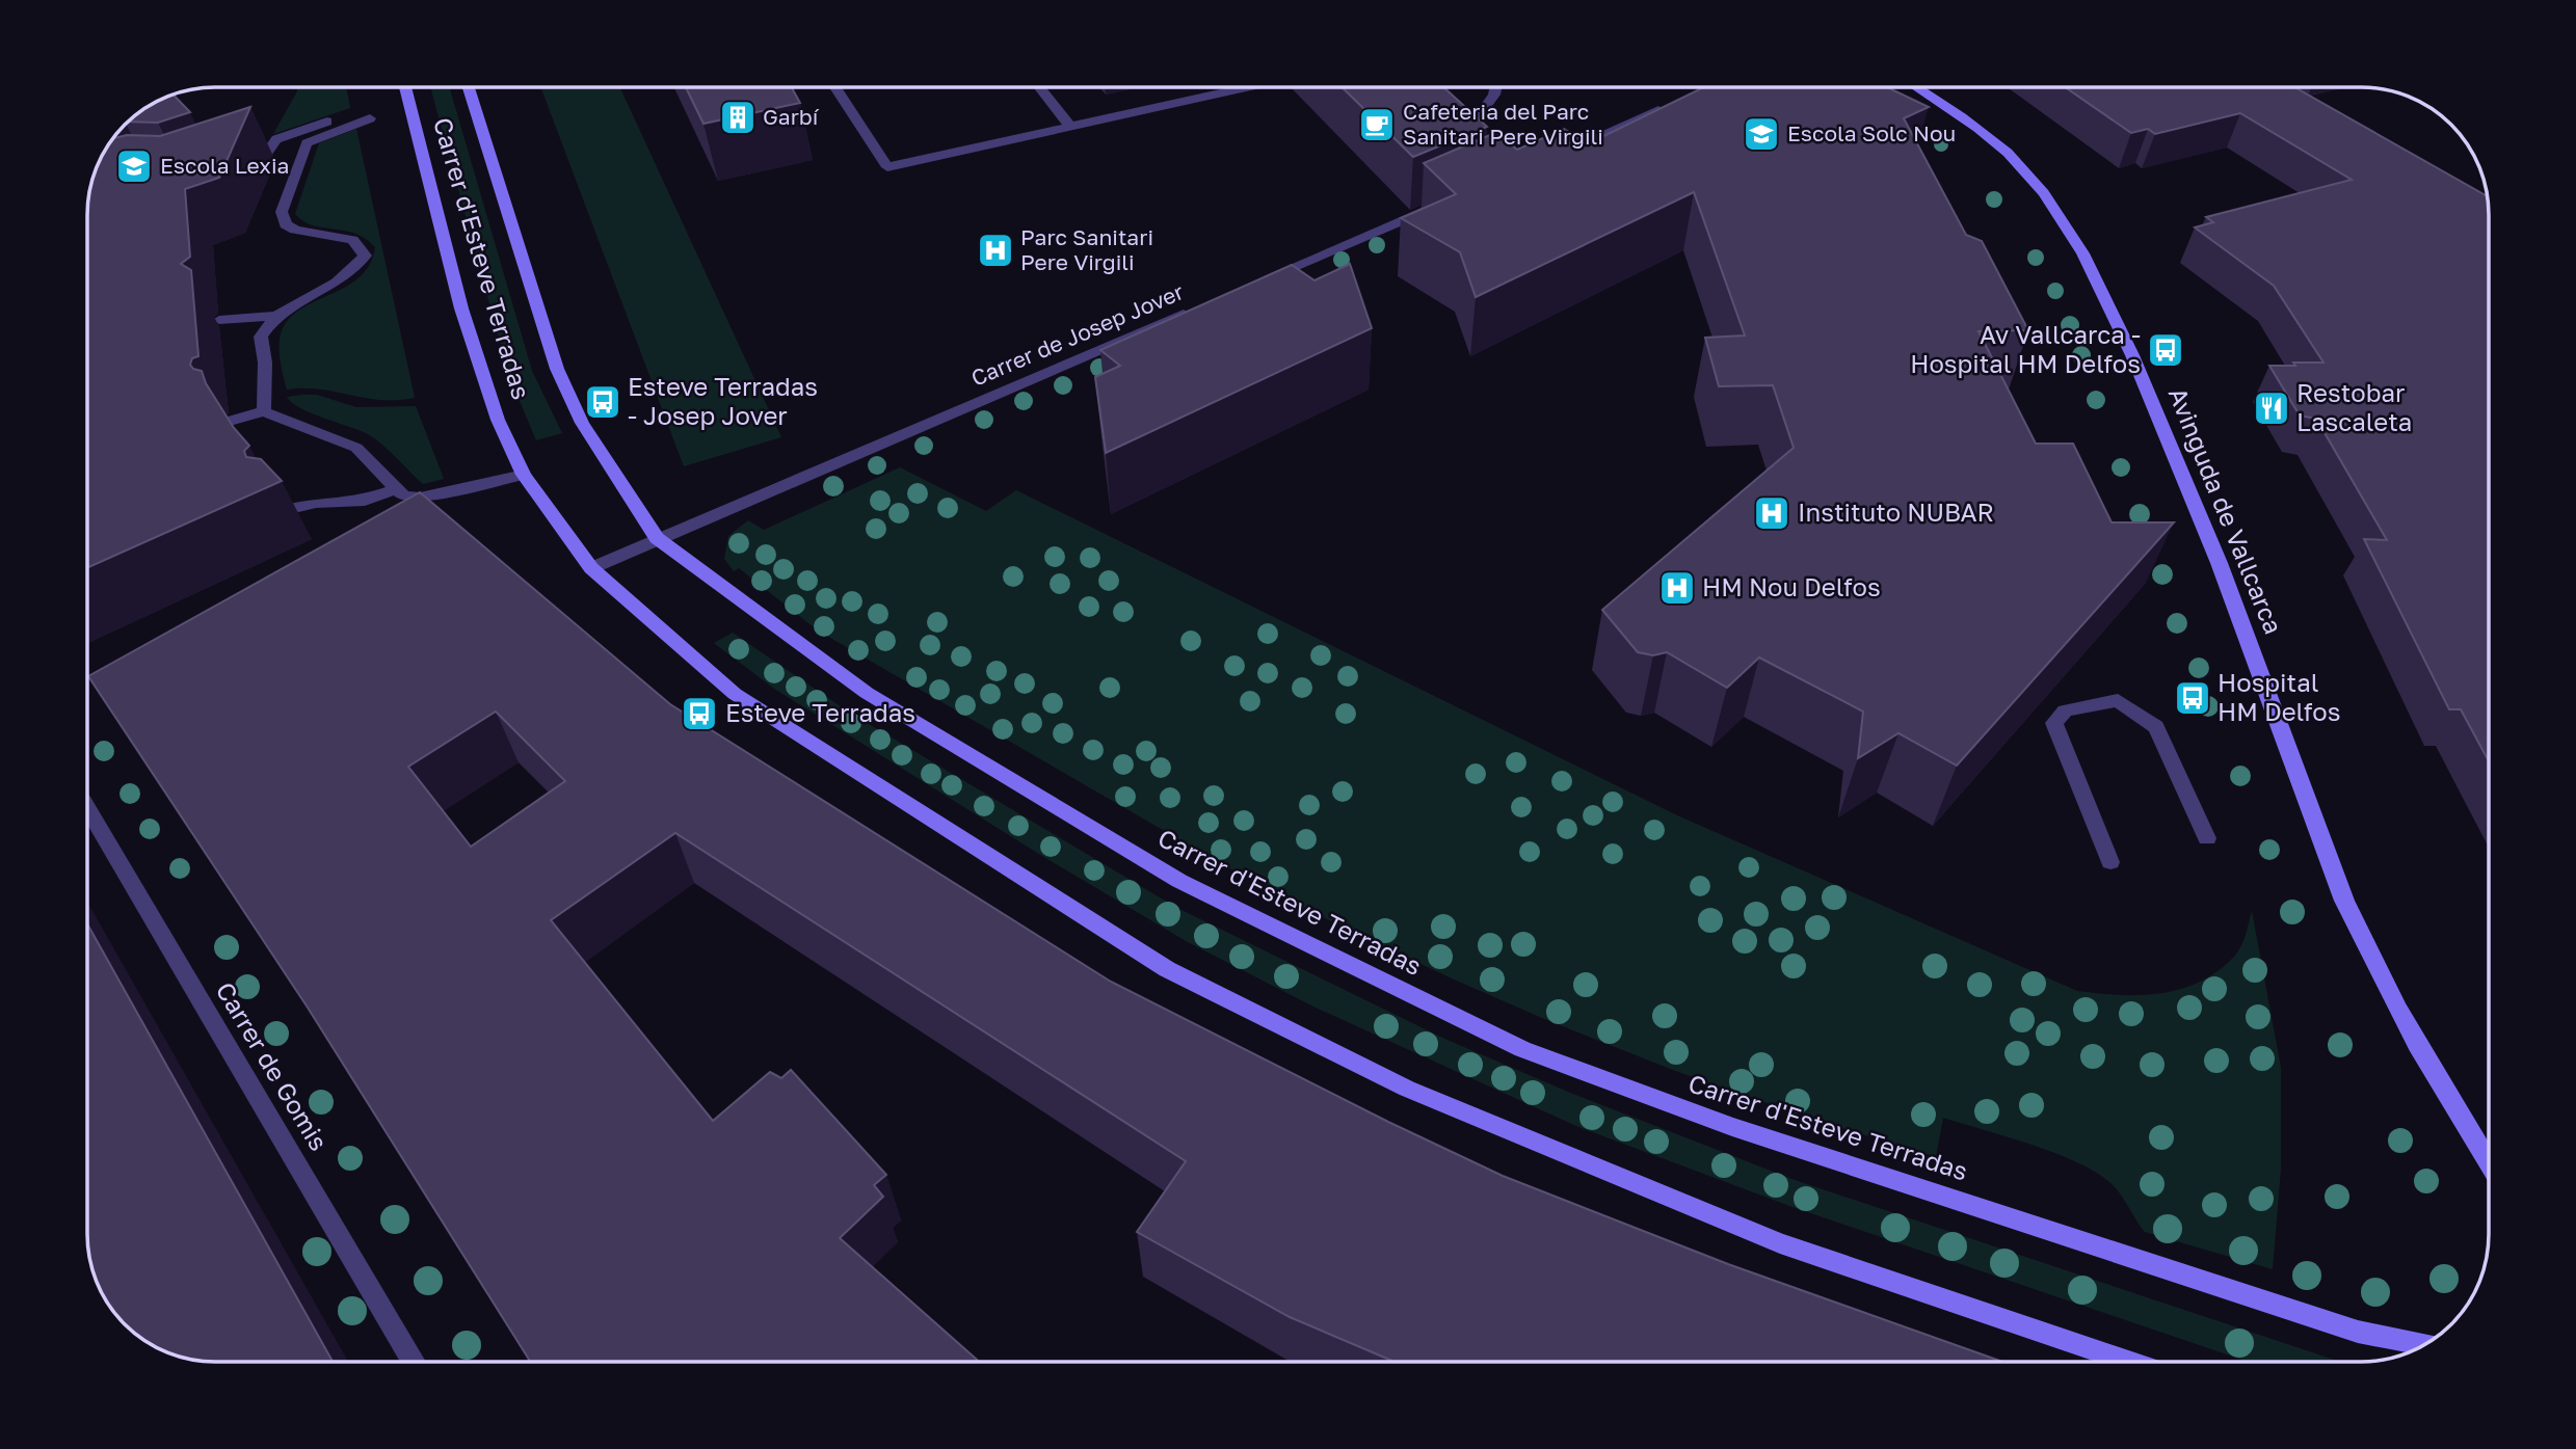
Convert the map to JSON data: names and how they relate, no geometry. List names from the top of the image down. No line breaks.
{"streets":{"street":["Carrer d'Esteve Terradas","Carrer de Josep Jover","Avinguda de Vallcarca","Carrer de Gomis"]},"crossings":[["Carrer d'Esteve Terradas","Carrer de Josep Jover"]],"places":{"building":["Garbí"],"cafe":["Cafeteria del Parc Sanitari Pere Virgili"],"school or university":["Escola Solc Nou","Escola Lexia"],"hospital":["Parc Sanitari Pere Virgili","Instituto NUBAR","HM Nou Delfos"],"bus stop":["Av Vallcarca - Hospital HM Delfos","Esteve Terradas - Josep Jover","Hospital HM Delfos","Esteve Terradas"],"restaurant":["Restobar Lascaleta"]}}
